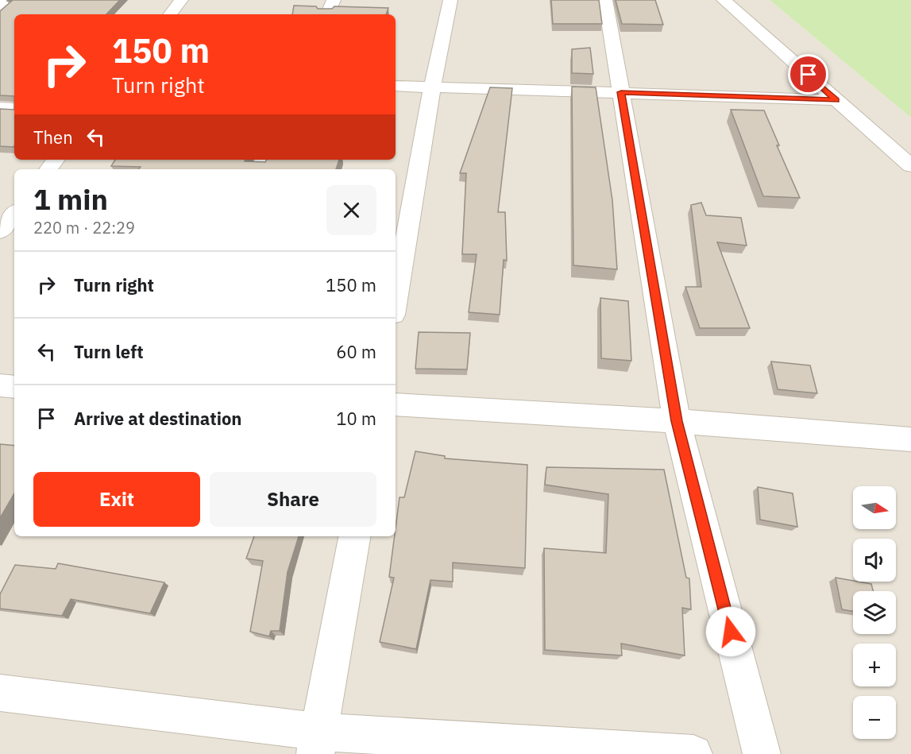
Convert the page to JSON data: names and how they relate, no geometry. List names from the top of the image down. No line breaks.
{"north":"right","page":{"turn":["150 m","Turn right"],"then":"Then","heading":["1 min","220 m · 22:29"],"list":[{"name":"Turn right","value":"150 m"},{"name":"Turn left","value":"60 m"},{"name":"Arrive at destination","value":"10 m"}],"buttons":["Exit","Share"],"map_buttons":["+","−"]}}
